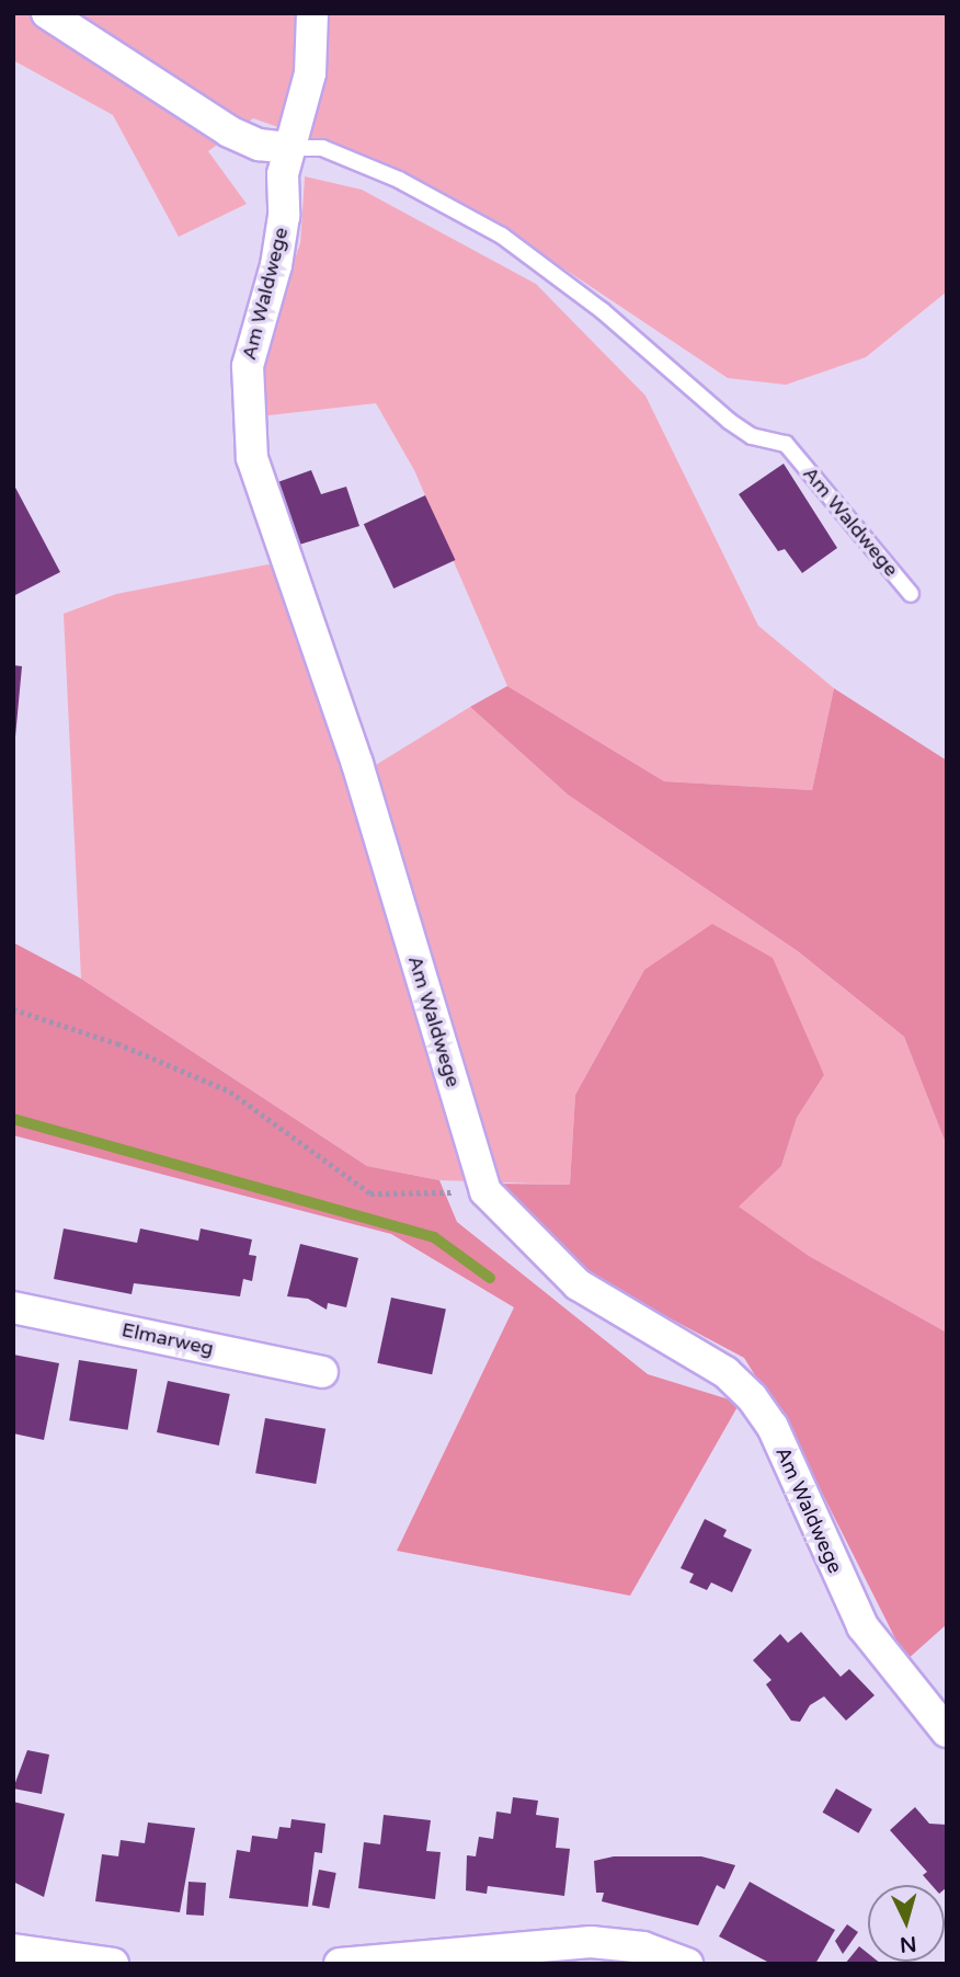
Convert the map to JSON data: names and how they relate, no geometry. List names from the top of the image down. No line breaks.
{"streets":{"street":["Am Waldwege","Elmarweg"]},"north":"bottom"}
